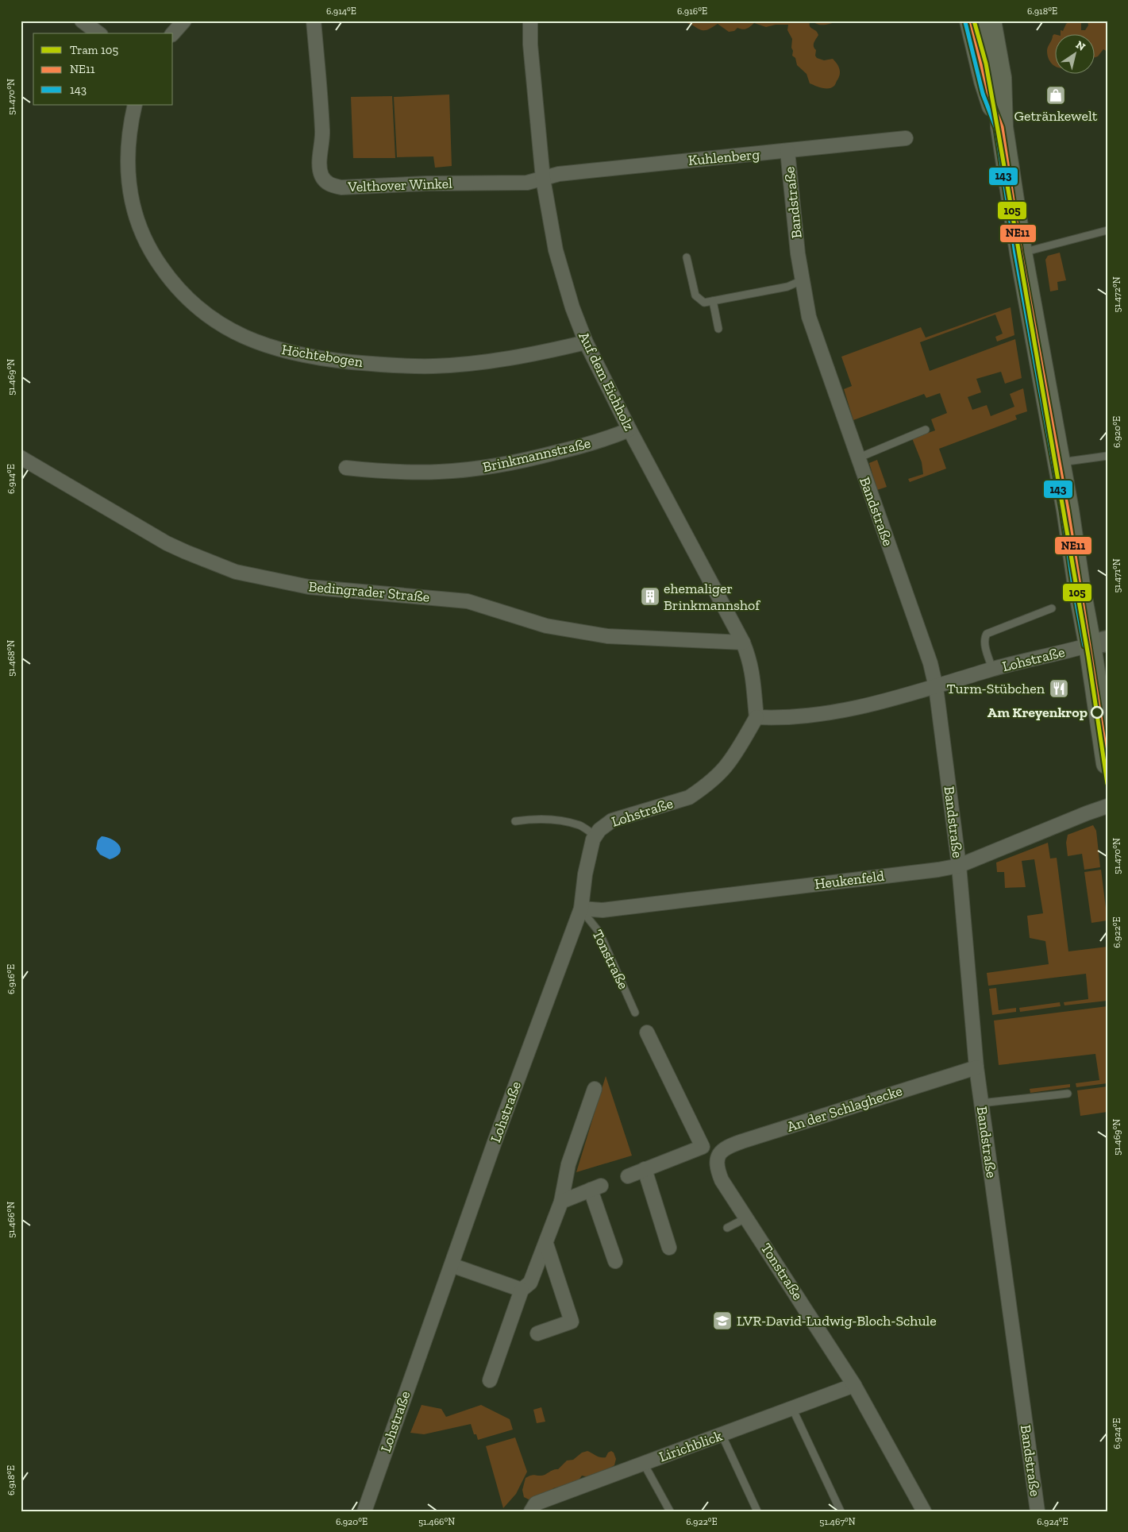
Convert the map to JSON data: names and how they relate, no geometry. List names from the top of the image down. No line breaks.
{"streets":{"street":["Kuhlenberg","Velthover Winkel","Bandstraße","Höchtebogen","Auf dem Eichholz","Brinkmannstraße","Bedingrader Straße","Lohstraße","Heukenfeld","Tonstraße","An der Schlaghecke","Lirichblick"]},"crossings":[["Kuhlenberg","Velthover Winkel"],["Kuhlenberg","Bandstraße"],["Kuhlenberg","Auf dem Eichholz"],["Velthover Winkel","Auf dem Eichholz"],["Bandstraße","Lohstraße"],["Bandstraße","Heukenfeld"],["Bandstraße","An der Schlaghecke"],["Höchtebogen","Auf dem Eichholz"],["Auf dem Eichholz","Brinkmannstraße"],["Auf dem Eichholz","Bedingrader Straße"],["Auf dem Eichholz","Lohstraße"],["Lohstraße","Heukenfeld"],["Lohstraße","Tonstraße"],["Heukenfeld","Tonstraße"],["Tonstraße","An der Schlaghecke"],["Tonstraße","Lirichblick"]],"places":{"shop":["Getränkewelt"],"building":["ehemaliger Brinkmannshof"],"restaurant":["Turm-Stübchen"],"other":["Am Kreyenkrop"],"school or university":["LVR-David-Ludwig-Bloch-Schule"]},"lines":["tram line 105","transit line NE11","transit line 143"],"legend":["Tram 105","NE11","143"],"north":"top right","coordinates":["6.914°E","6.916°E","6.918°E","51.470°N","51.472°N","51.469°N","6.920°E","51.471°N","51.468°N","6.922°E","51.466°N","6.924°E","51.467°N"]}
